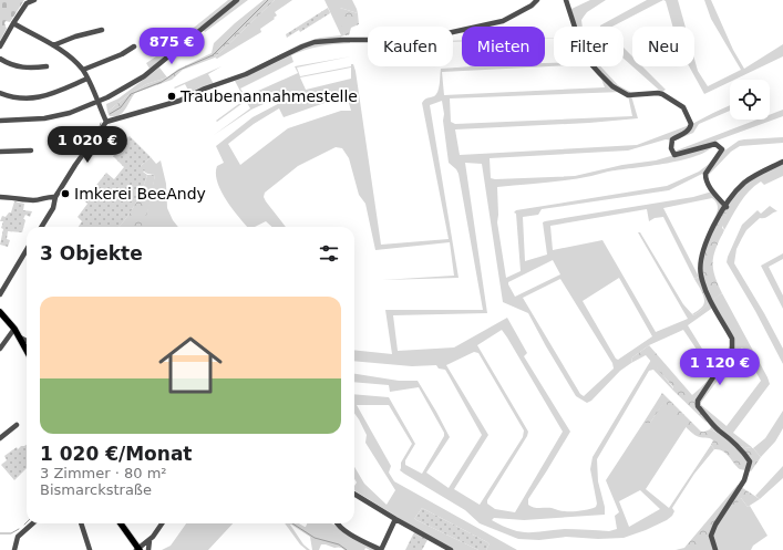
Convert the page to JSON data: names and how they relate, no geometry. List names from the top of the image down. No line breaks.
{"places":["Traubenannahmestelle","Imkerei BeeAndy"],"page":{"chip":["Kaufen","Mieten","Filter","Neu"],"price":["875 €","1 020 €","1 120 €"],"heading":"3 Objekte","list":[{"name":"1 020 €/Monat","note":"3 Zimmer · 80 m² · Bismarckstraße"}]}}
